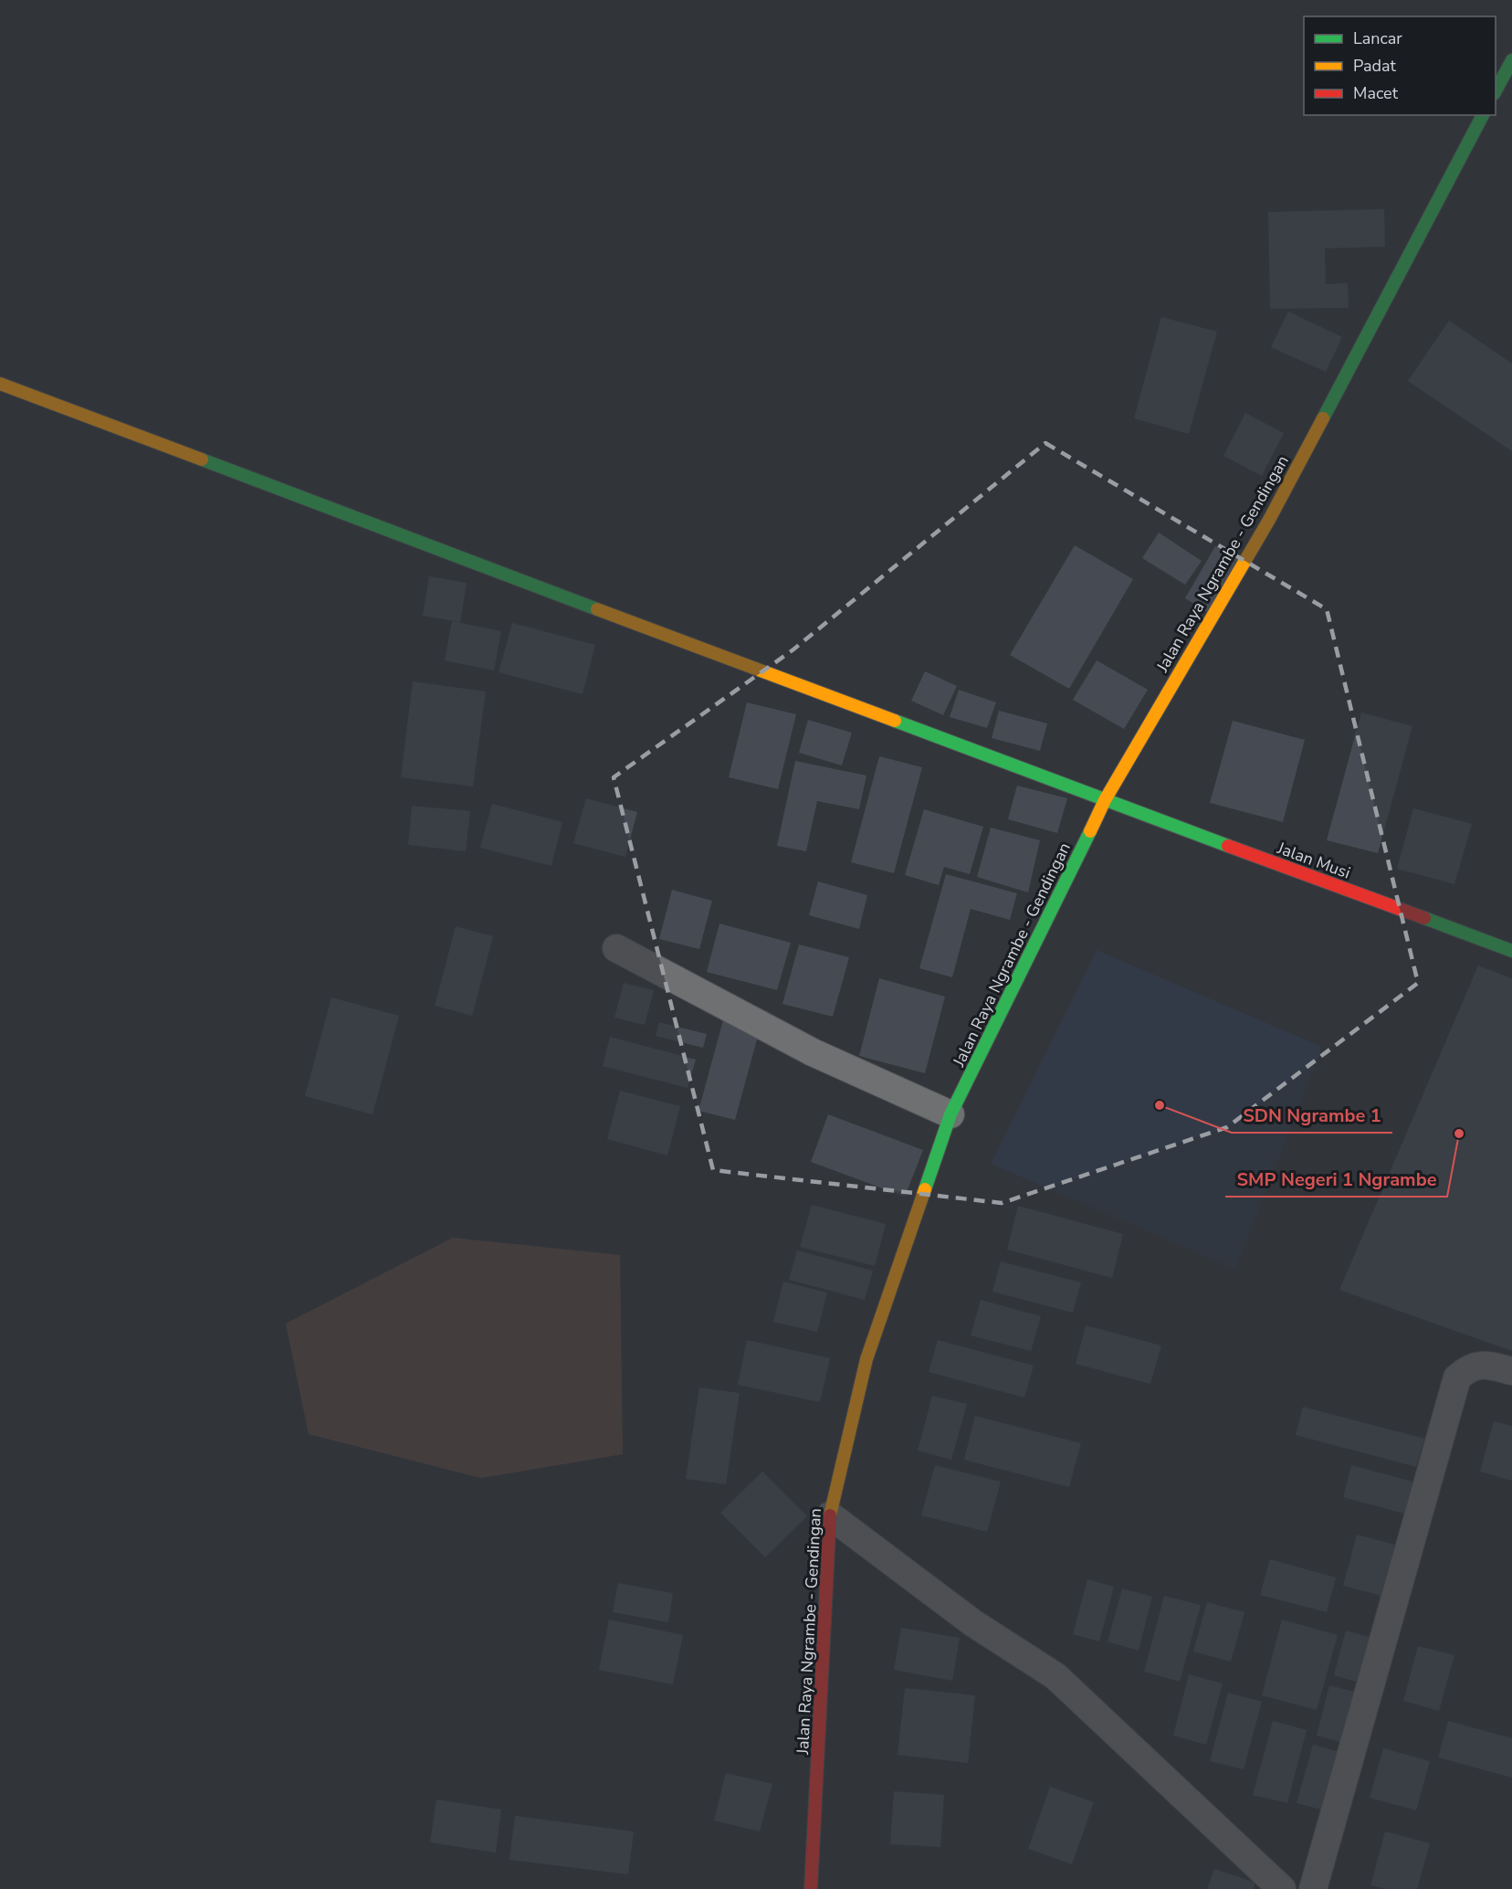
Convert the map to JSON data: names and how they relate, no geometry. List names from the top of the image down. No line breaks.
{"streets":{"main road":["Jalan Raya Ngrambe - Gendingan","Jalan Musi"]},"crossings":[["Jalan Raya Ngrambe - Gendingan","Jalan Musi"]],"places":["SDN Ngrambe 1","SMP Negeri 1 Ngrambe"],"legend":["Lancar","Padat","Macet"]}
